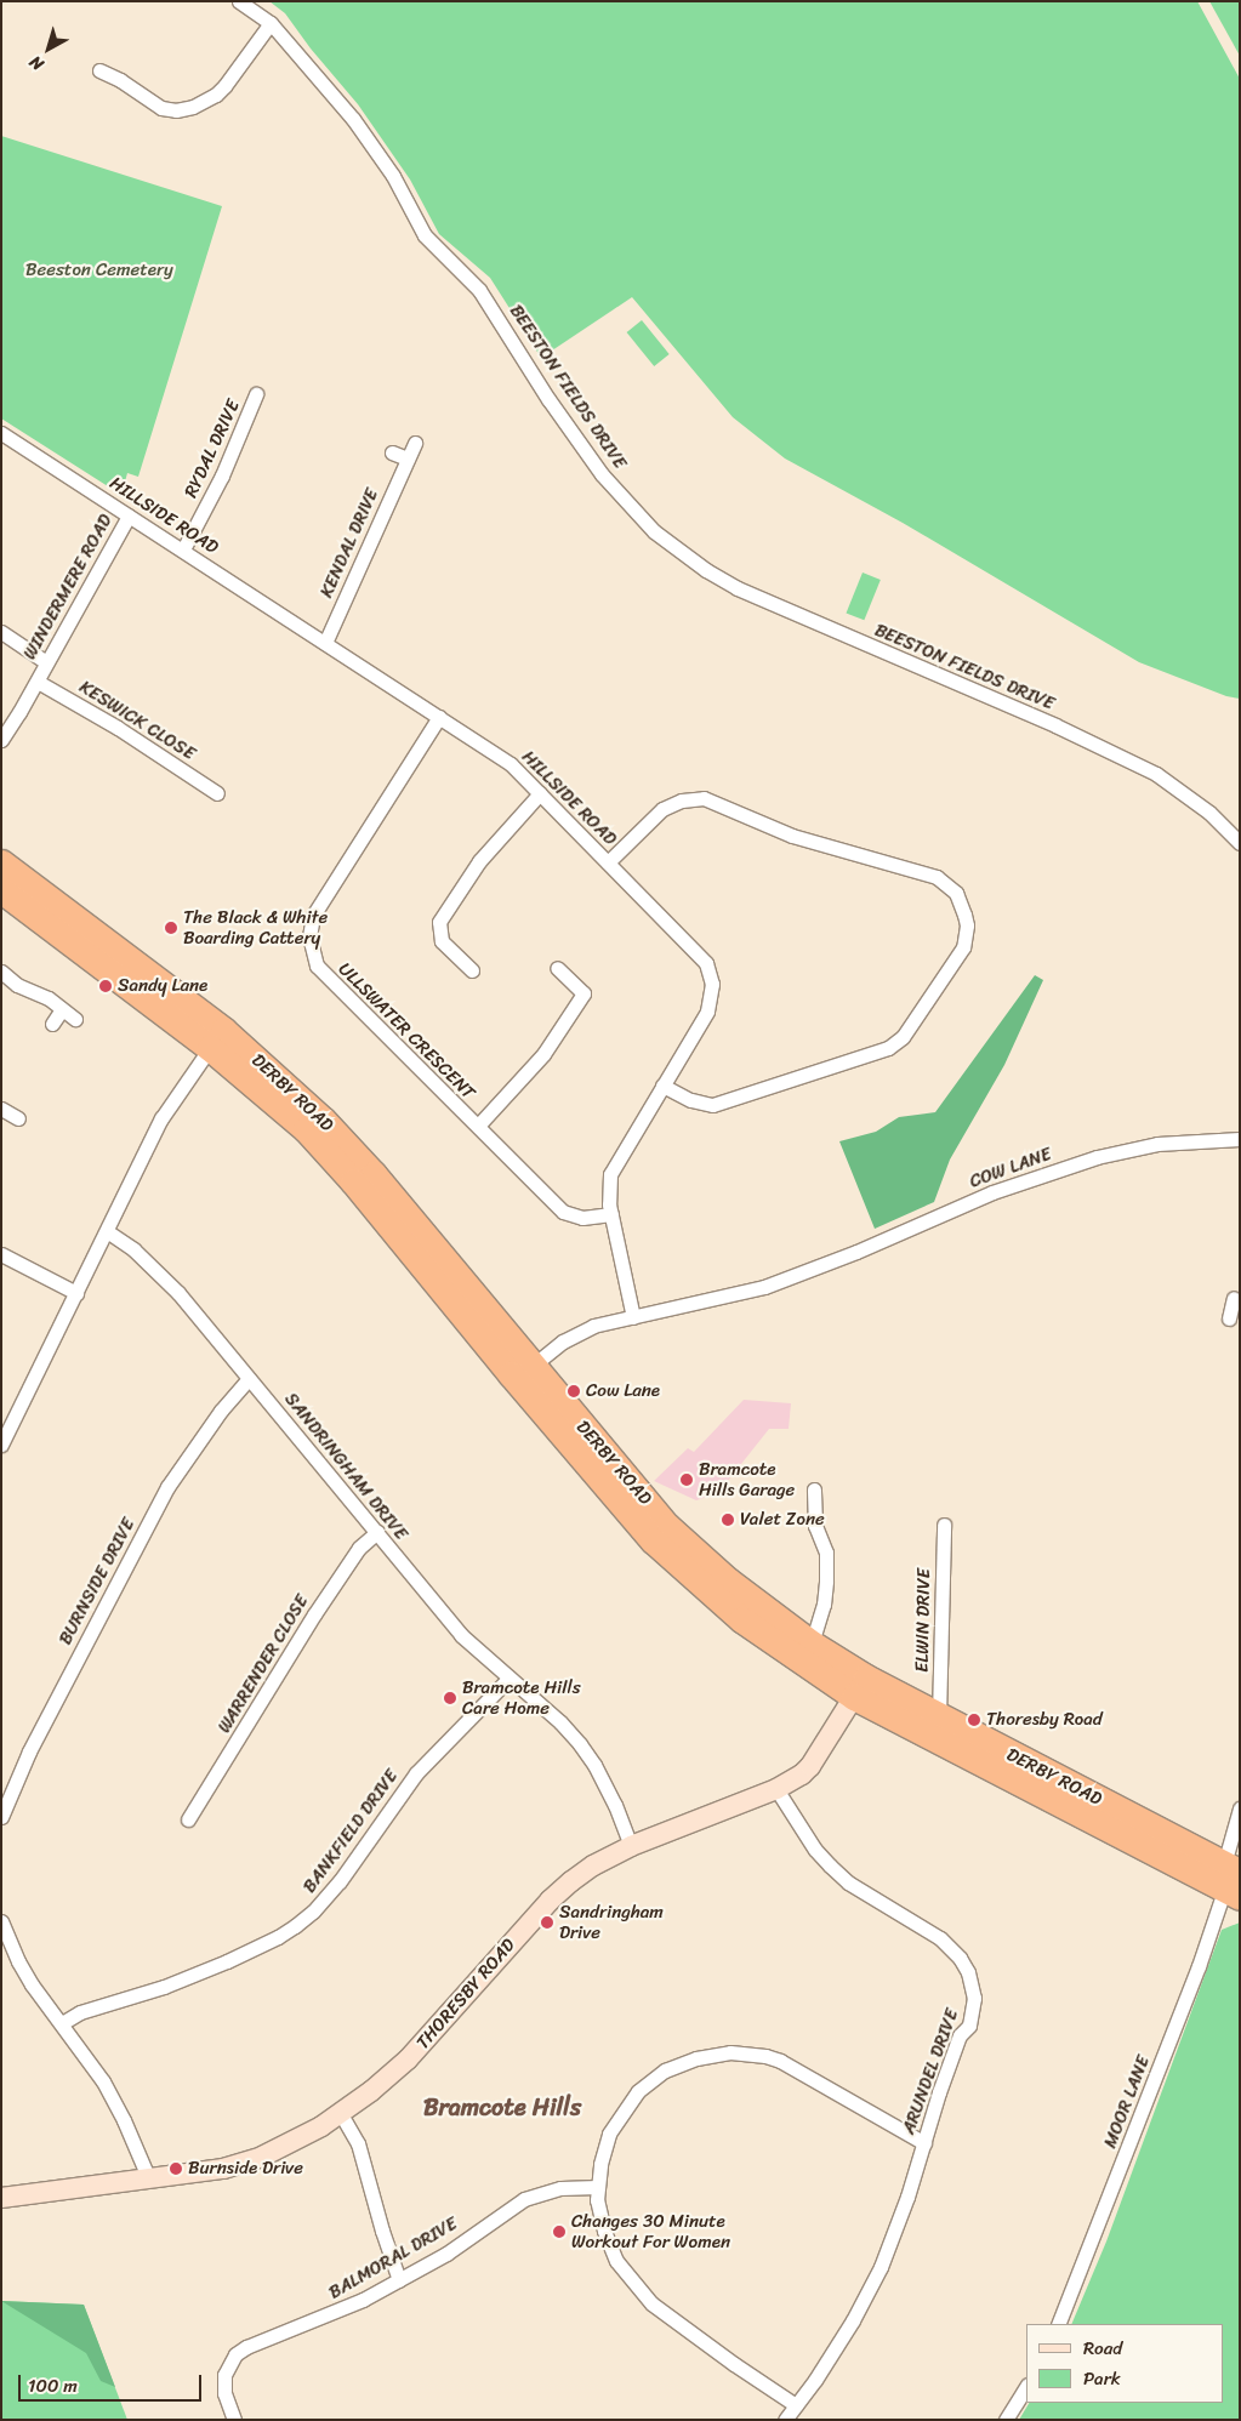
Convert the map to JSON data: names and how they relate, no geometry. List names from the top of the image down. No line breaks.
{"streets":{"highway":["DERBY ROAD"],"street":["BEESTON FIELDS DRIVE","RYDAL DRIVE","HILLSIDE ROAD","KENDAL DRIVE","WINDERMERE ROAD","KESWICK CLOSE","ULLSWATER CRESCENT","COW LANE","SANDRINGHAM DRIVE","BURNSIDE DRIVE","ELWIN DRIVE","WARRENDER CLOSE","BANKFIELD DRIVE","THORESBY ROAD","ARUNDEL DRIVE","MOOR LANE","BALMORAL DRIVE"]},"crossings":[["RYDAL DRIVE","HILLSIDE ROAD"],["HILLSIDE ROAD","KENDAL DRIVE"],["HILLSIDE ROAD","WINDERMERE ROAD"],["HILLSIDE ROAD","ULLSWATER CRESCENT"],["HILLSIDE ROAD","COW LANE"],["WINDERMERE ROAD","KESWICK CLOSE"],["DERBY ROAD","COW LANE"],["DERBY ROAD","ELWIN DRIVE"],["DERBY ROAD","THORESBY ROAD"],["DERBY ROAD","MOOR LANE"],["SANDRINGHAM DRIVE","BURNSIDE DRIVE"],["SANDRINGHAM DRIVE","WARRENDER CLOSE"],["SANDRINGHAM DRIVE","BANKFIELD DRIVE"],["SANDRINGHAM DRIVE","THORESBY ROAD"],["THORESBY ROAD","ARUNDEL DRIVE"]],"districts":["Bramcote Hills"],"parks":["Beeston Cemetery"],"places":["The Black & White Boarding Cattery","Sandy Lane","Cow Lane","Bramcote Hills Garage","Valet Zone","Bramcote Hills Care Home","Thoresby Road","Sandringham Drive","Burnside Drive","Changes 30 Minute Workout For Women"],"legend":["Road","Park"],"scale_bar":"100 m","north":"bottom left"}
